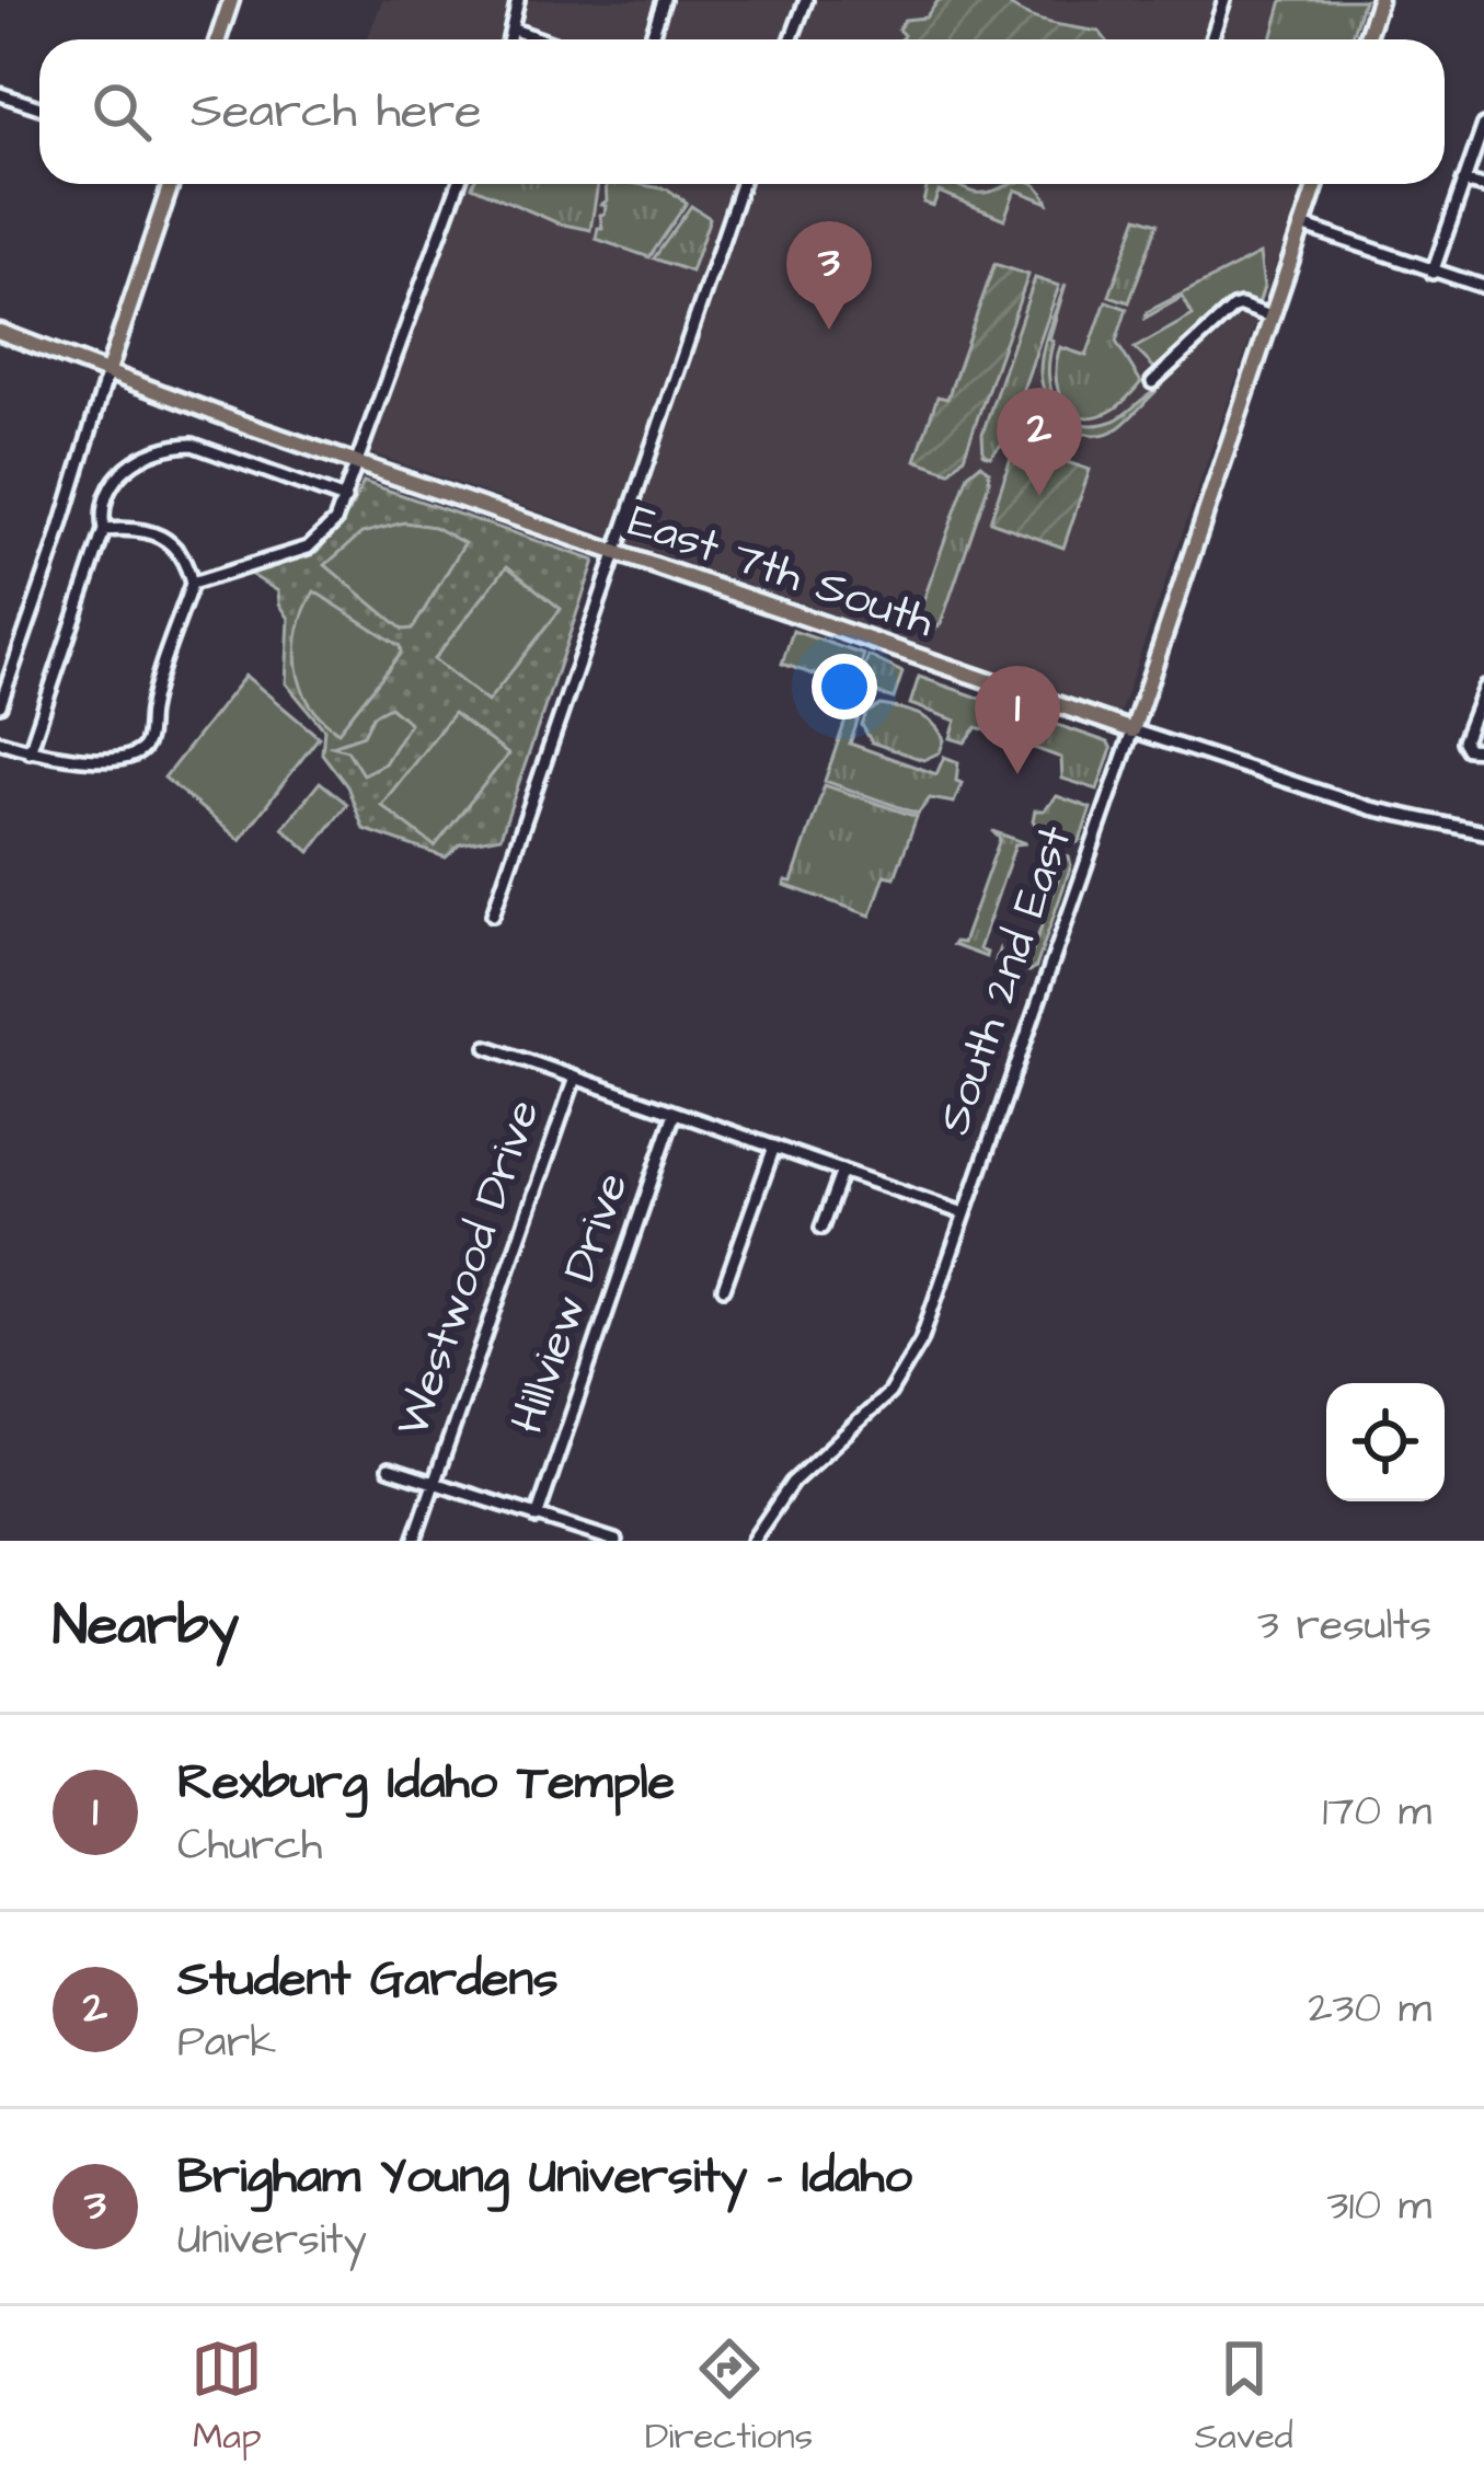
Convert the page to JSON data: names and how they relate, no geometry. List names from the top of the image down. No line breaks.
{"streets":{"main road":["East 7th South","South 2nd East"],"street":["Westwood Drive","Hillview Drive"]},"crossings":[["East 7th South","South 2nd East"]],"page":{"search":"Search here","pins":["3","2","1"],"heading":["Nearby","3 results"],"list":[{"mark":"1","name":"Rexburg Idaho Temple","note":"Church","value":"170 m"},{"mark":"2","name":"Student Gardens","note":"Park","value":"230 m"},{"mark":"3","name":"Brigham Young University - Idaho","note":"University","value":"310 m"}],"nav":["Map","Directions","Saved"]}}
